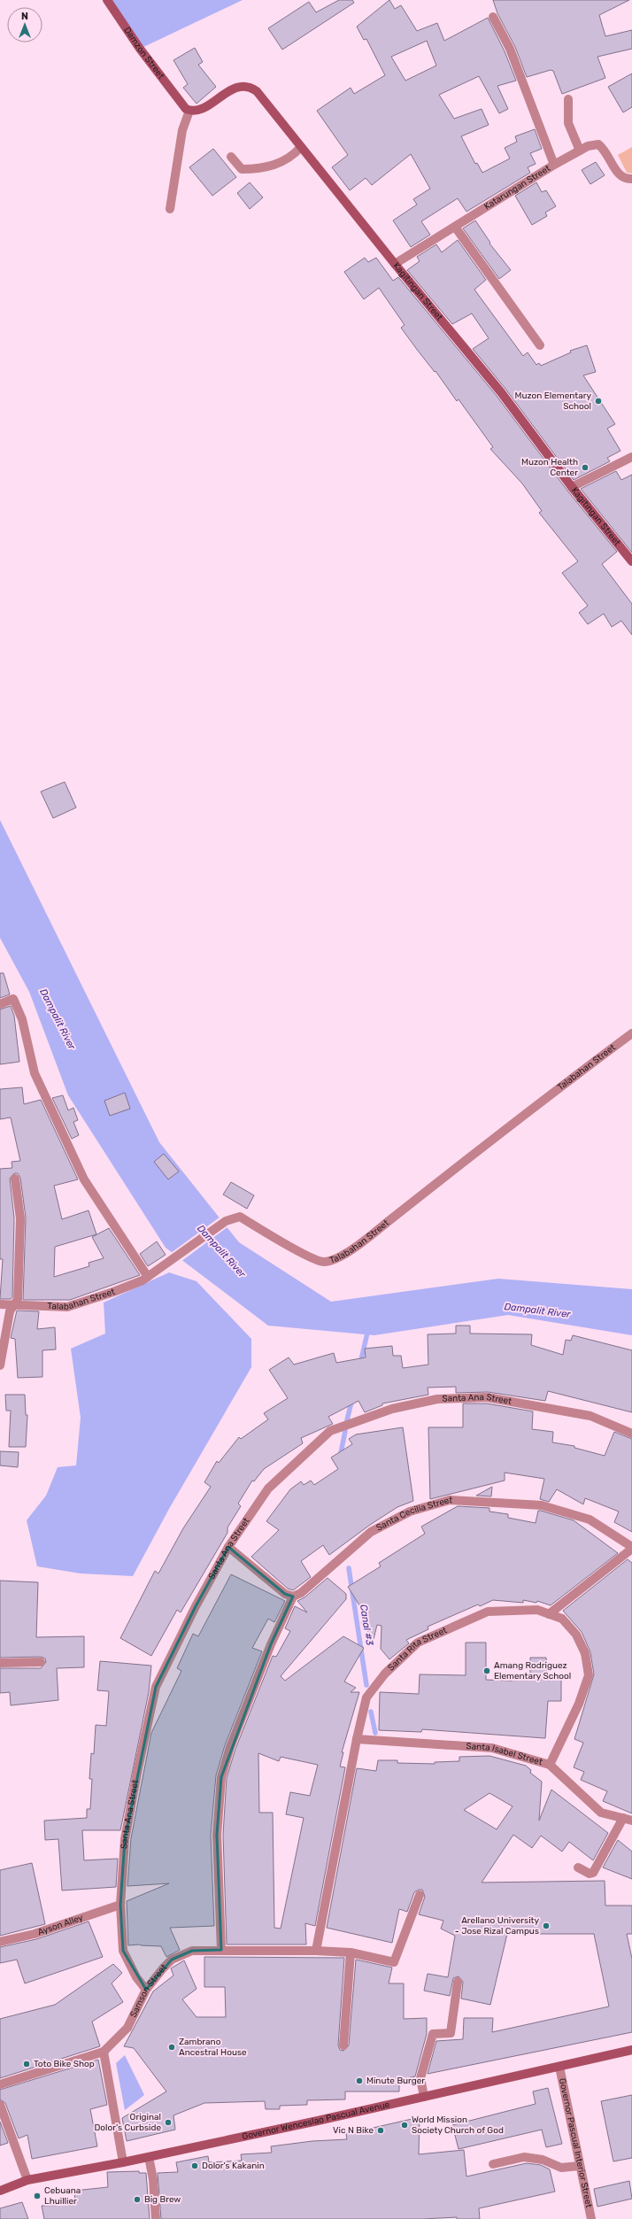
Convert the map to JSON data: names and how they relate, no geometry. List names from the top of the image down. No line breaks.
{"streets":{"street":["Damzon Street","Katarungan Street","Kagitingan Street","Talabahan Street","Santa Ana Street","Santa Cecilia Street","Santa Rita Street","Santa Isabel Street","Ayson Alley","Samson Street","Governor Wenceslao Pascual Avenue","Governor Pascual Interior Street"]},"crossings":[["Damzon Street","Kagitingan Street"],["Katarungan Street","Kagitingan Street"],["Santa Ana Street","Ayson Alley"],["Santa Ana Street","Samson Street"],["Santa Rita Street","Santa Isabel Street"],["Santa Rita Street","Samson Street"],["Governor Wenceslao Pascual Avenue","Governor Pascual Interior Street"]],"water":["Dampalit River","Canal #3"],"places":["Muzon Elementary School","Muzon Health Center","Amang Rodriguez Elementary School","Arellano University - Jose Rizal Campus","Zambrano Ancestral House","Toto Bike Shop","Minute Burger","Original Dolor's Curbside","World Mission Society Church of God","Vic N Bike","Dolor's Kakanin","Cebuana Lhuillier","Big Brew"],"north":"top"}
